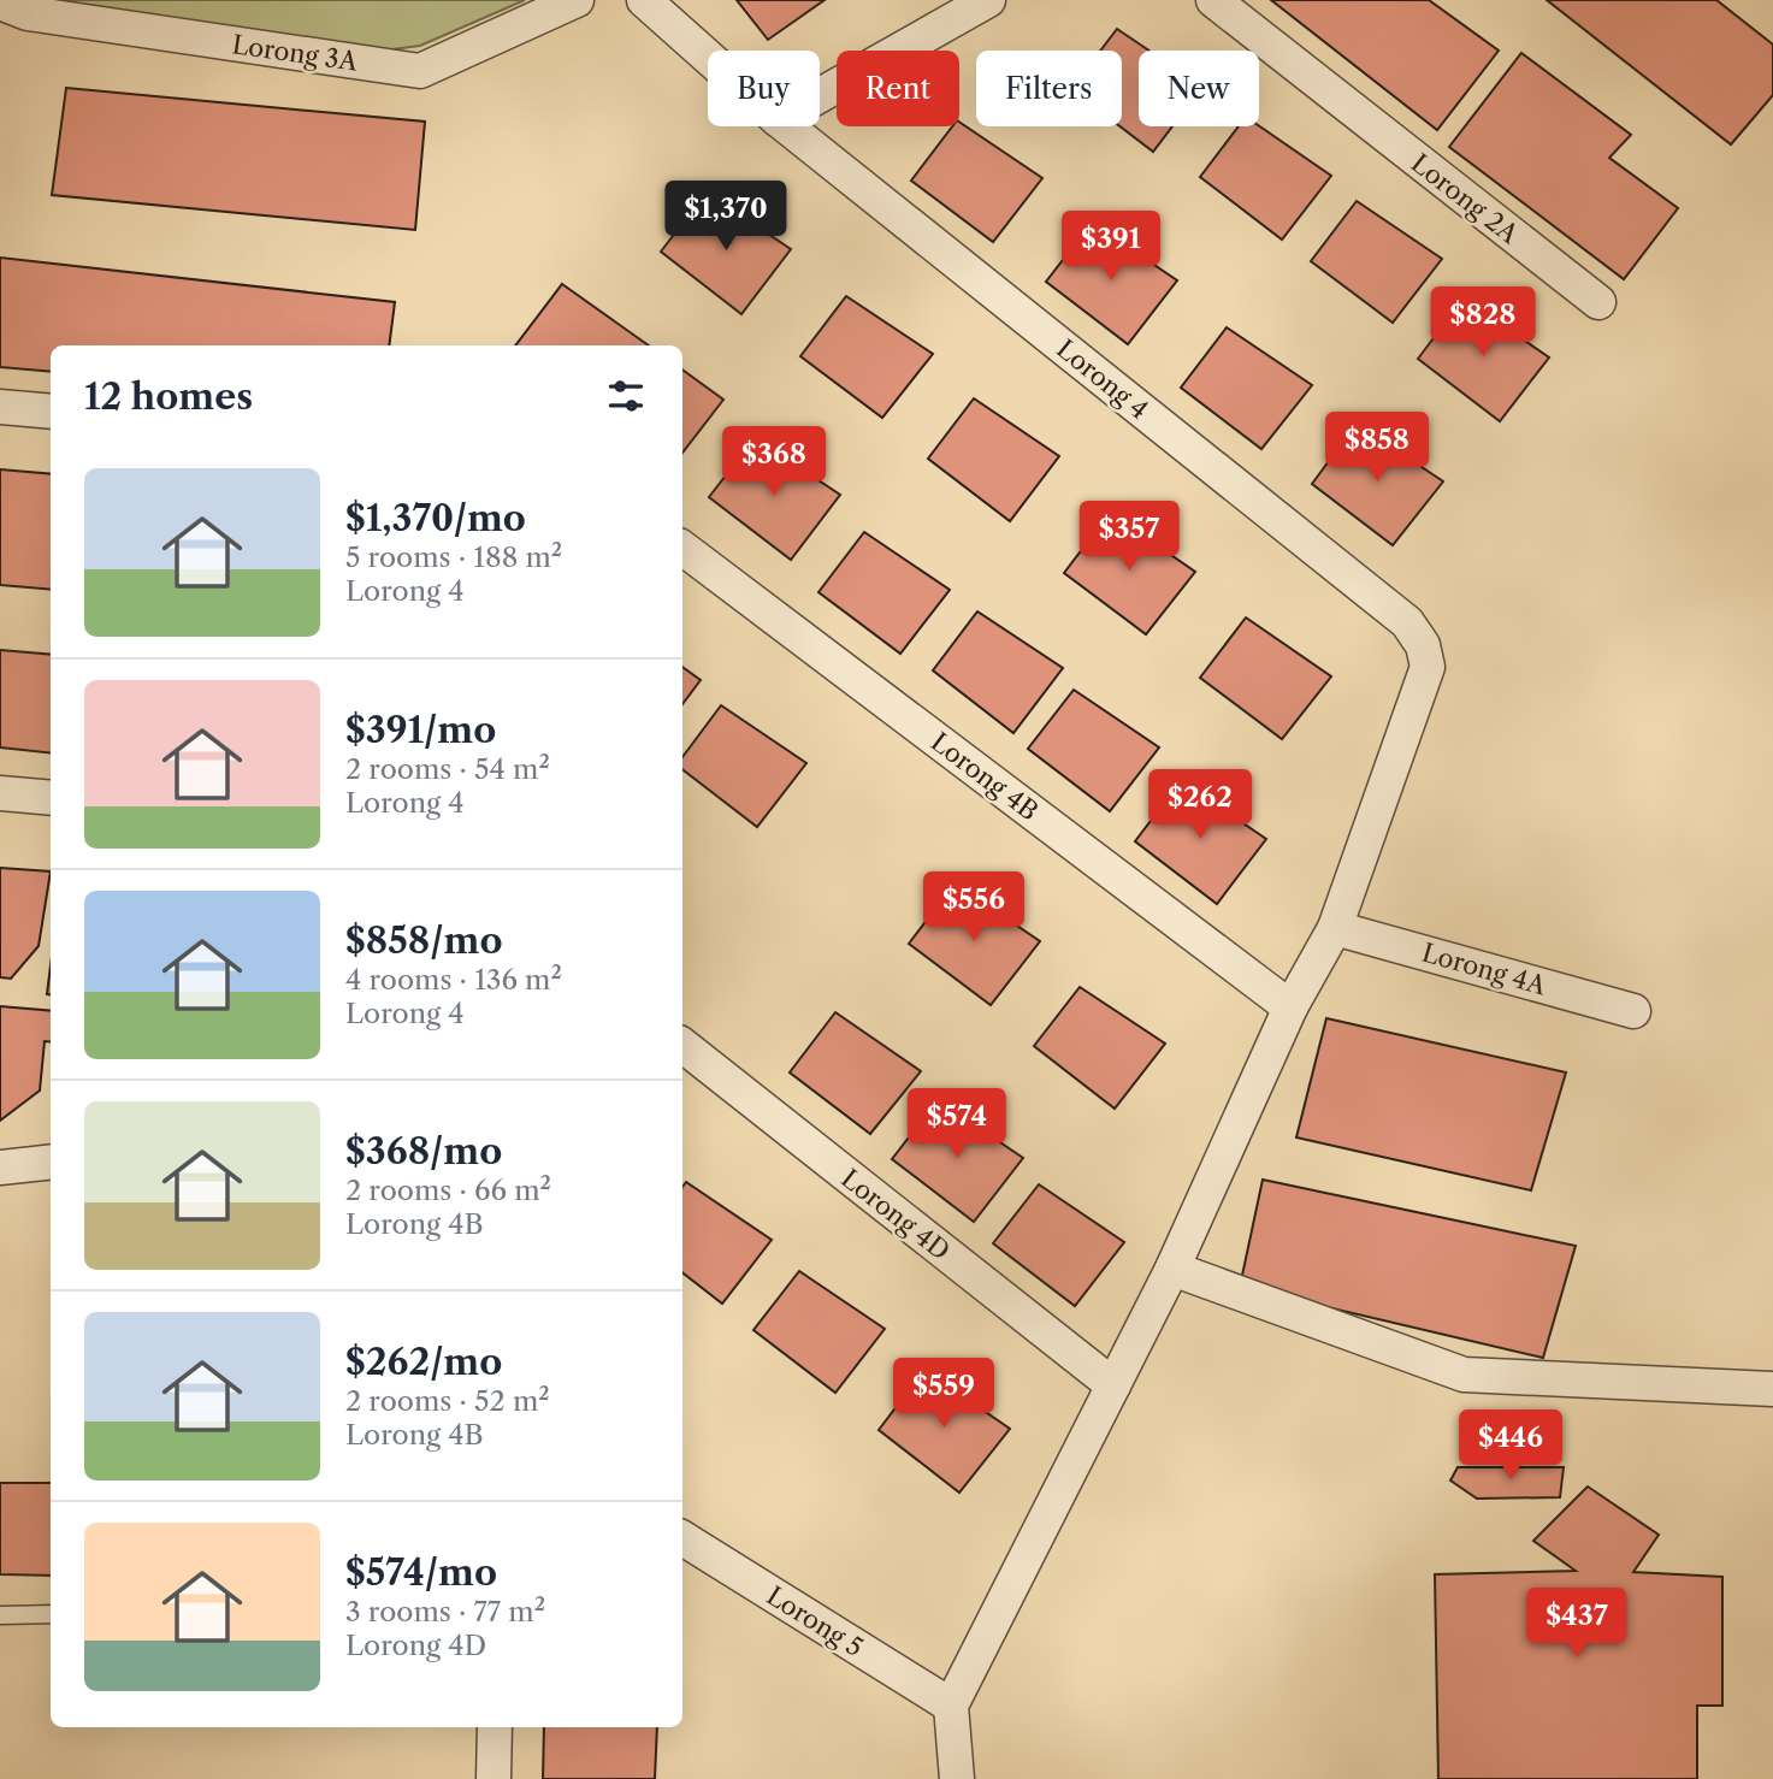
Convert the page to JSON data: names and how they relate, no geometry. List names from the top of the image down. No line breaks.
{"streets":{"street":["Lorong 3A","Lorong 2A","Lorong 4","Lorong 4B","Lorong 4A","Lorong 4D","Lorong 5"]},"crossings":[["Lorong 4","Lorong 4A"]],"page":{"chip":["Buy","Rent","Filters","New"],"price":["$1,370","$391","$828","$858","$368","$357","$262","$556","$574","$559","$446","$437"],"heading":"12 homes","list":[{"name":"$1,370/mo","note":"5 rooms · 188 m² · Lorong 4"},{"name":"$391/mo","note":"2 rooms · 54 m² · Lorong 4"},{"name":"$858/mo","note":"4 rooms · 136 m² · Lorong 4"},{"name":"$368/mo","note":"2 rooms · 66 m² · Lorong 4B"},{"name":"$262/mo","note":"2 rooms · 52 m² · Lorong 4B"},{"name":"$574/mo","note":"3 rooms · 77 m² · Lorong 4D"}]}}
